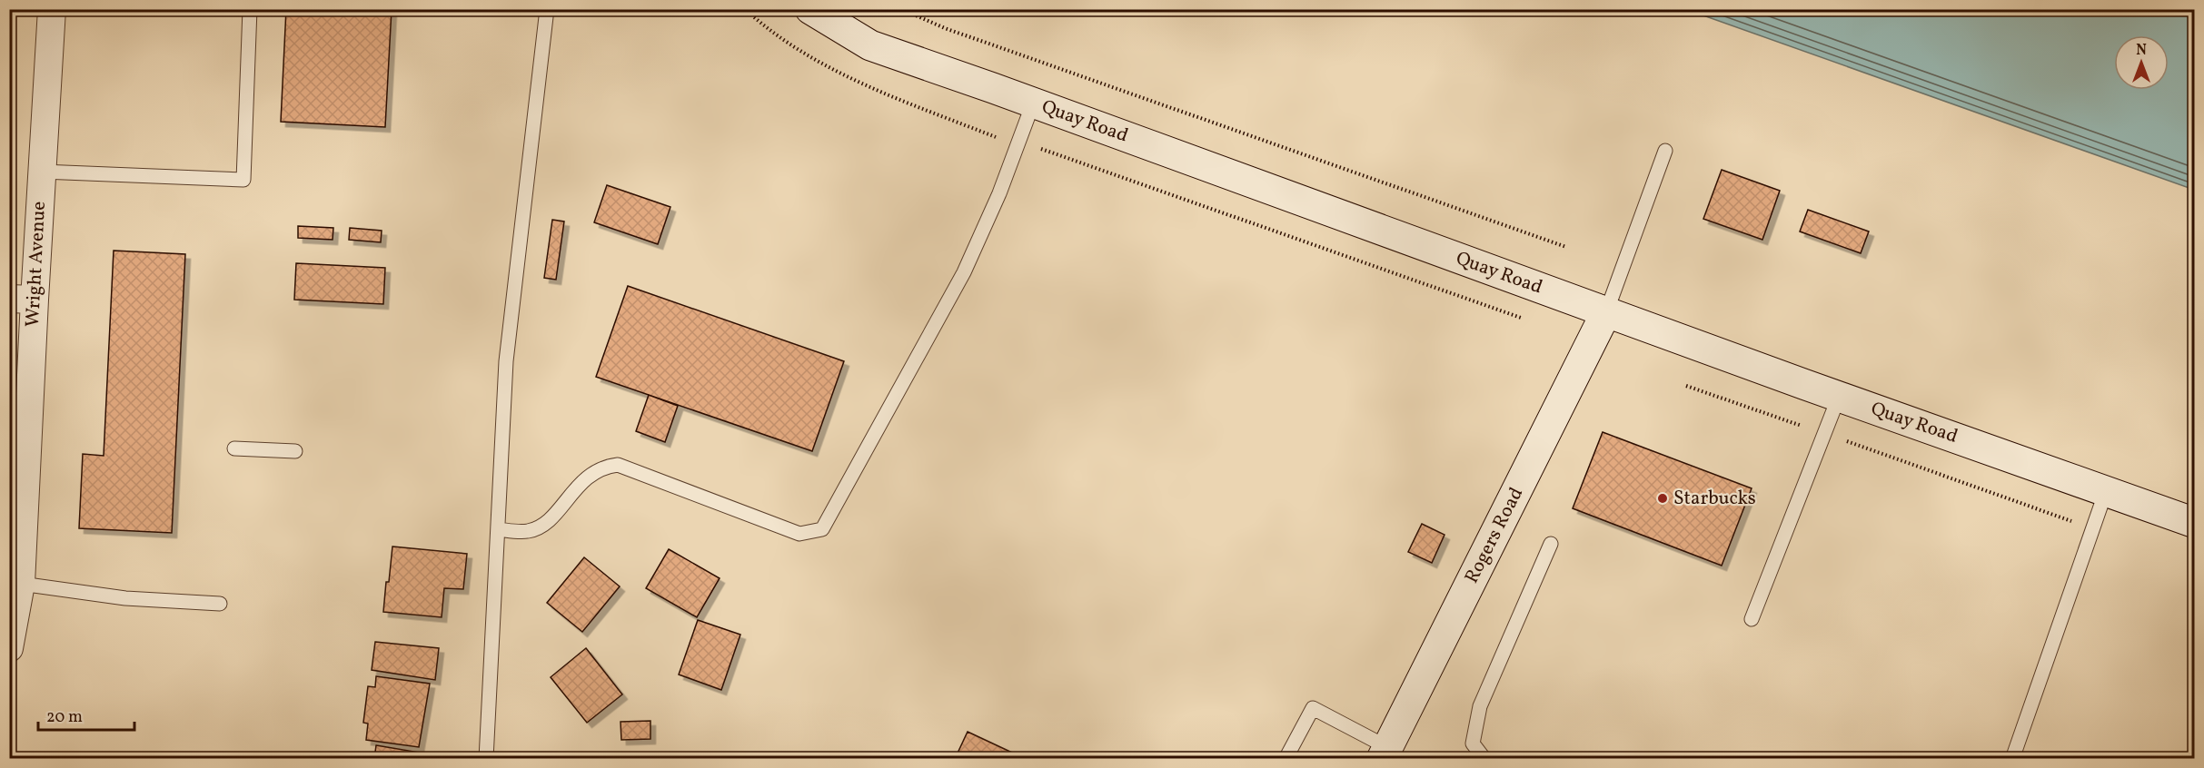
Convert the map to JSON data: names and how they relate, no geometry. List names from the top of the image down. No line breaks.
{"streets":{"main road":["Quay Road","Rogers Road"],"street":["Wright Avenue"]},"crossings":[["Quay Road","Rogers Road"]],"places":["Starbucks"],"scale_bar":"20 m","north":"top"}
